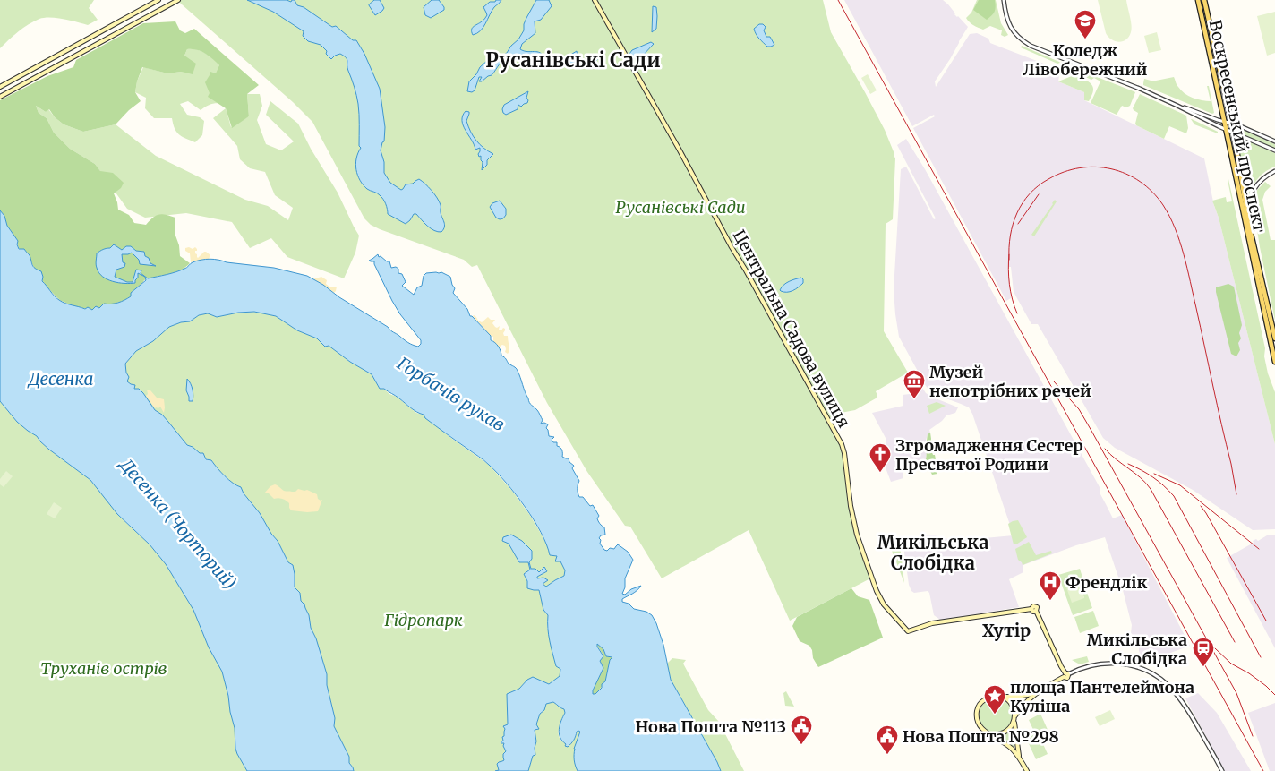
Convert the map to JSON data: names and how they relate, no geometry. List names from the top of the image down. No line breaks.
{"streets":{"main road":["Воскресенський проспект","Центральна Садова вулиця"]},"districts":["Русанівські Сади","Микільська Слобідка","Хутір"],"water":["Десенка","Горбачів рукав","Десенка (Чорторий)"],"parks":["Русанівські Сади","Гідропарк","Труханів острів"],"places":{"school or university":["Коледж Лівобережний"],"museum":["Музей непотрібних речей"],"church":["Згромадження Сестер Пресвятої Родини"],"hospital":["Френдлік"],"station":["Микільська Слобідка"],"place":["площа Пантелеймона Куліша"],"public building":["Нова Пошта №113","Нова Пошта №298"]}}
